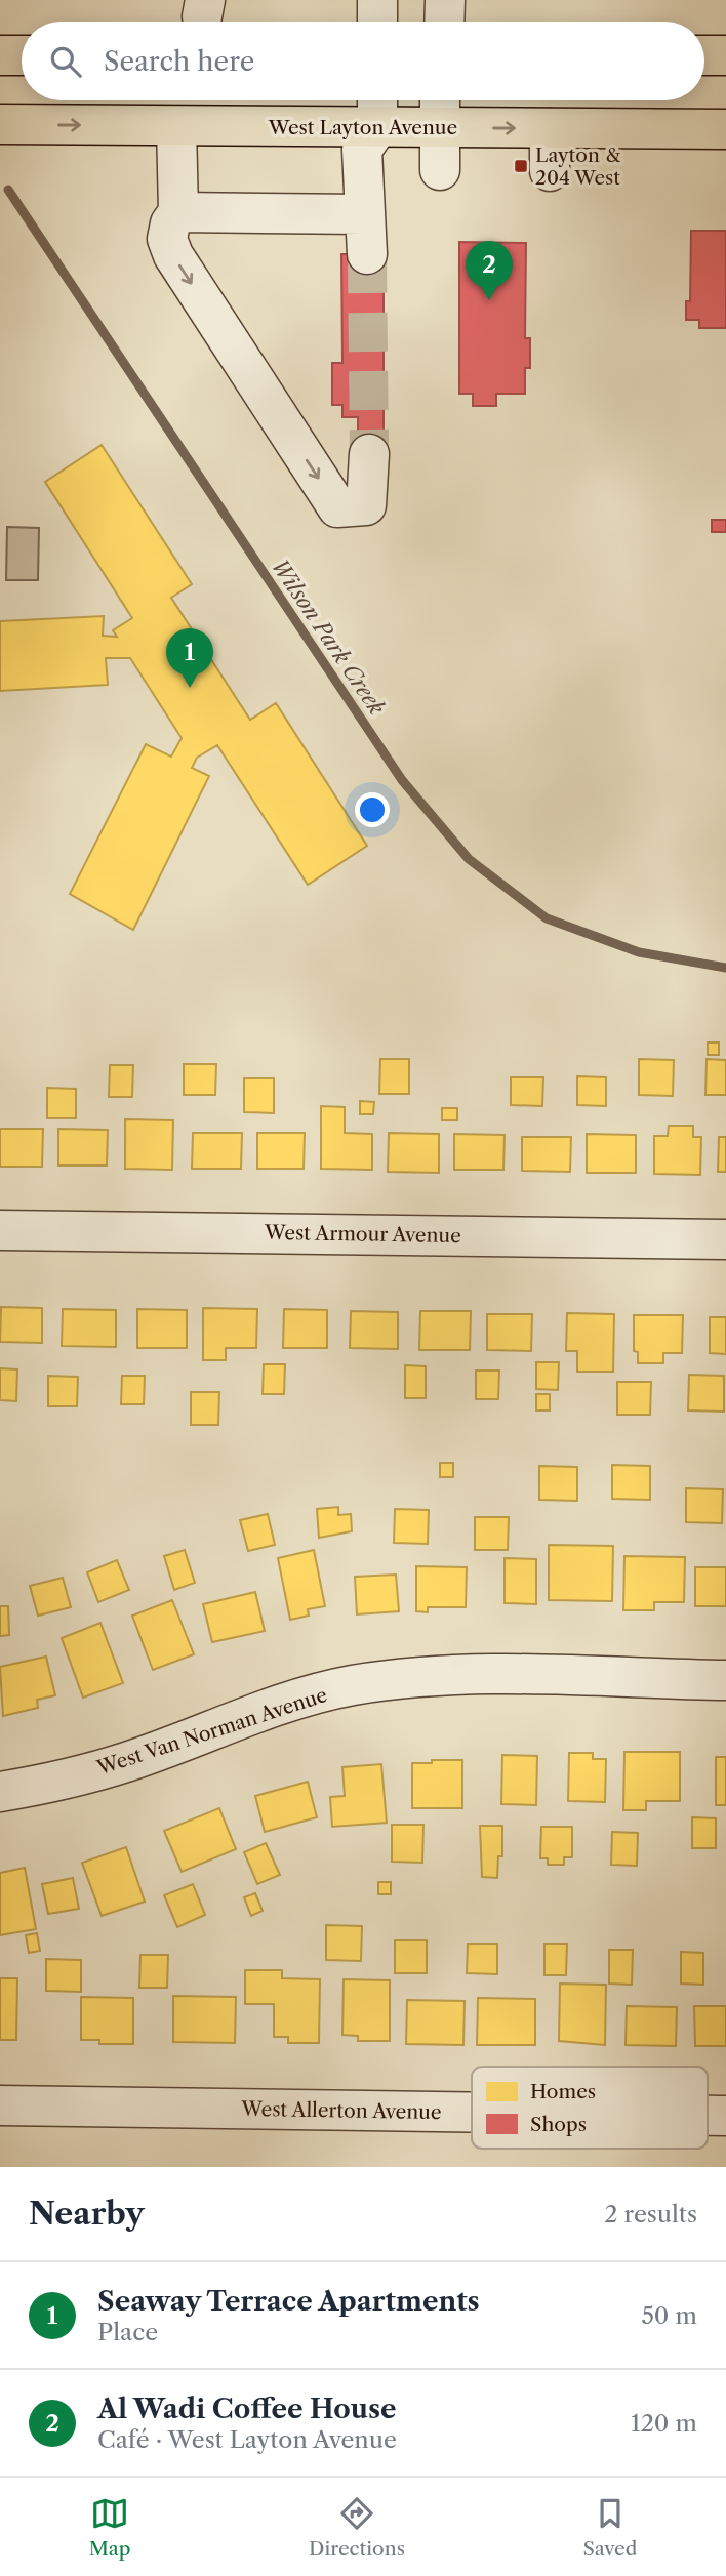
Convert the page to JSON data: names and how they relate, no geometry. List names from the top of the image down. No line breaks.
{"streets":{"main road":["West Layton Avenue"],"street":["West Armour Avenue","West Van Norman Avenue","West Allerton Avenue"]},"one_way":["West Layton Avenue"],"water":["Wilson Park Creek"],"places":{"transit":["Layton & 204 West"]},"legend":["Homes","Shops"],"page":{"search":"Search here","pins":["2","1"],"heading":["Nearby","2 results"],"list":[{"mark":"1","name":"Seaway Terrace Apartments","note":"Place","value":"50 m"},{"mark":"2","name":"Al Wadi Coffee House","note":"Café · West Layton Avenue","value":"120 m"}],"nav":["Map","Directions","Saved"]}}
